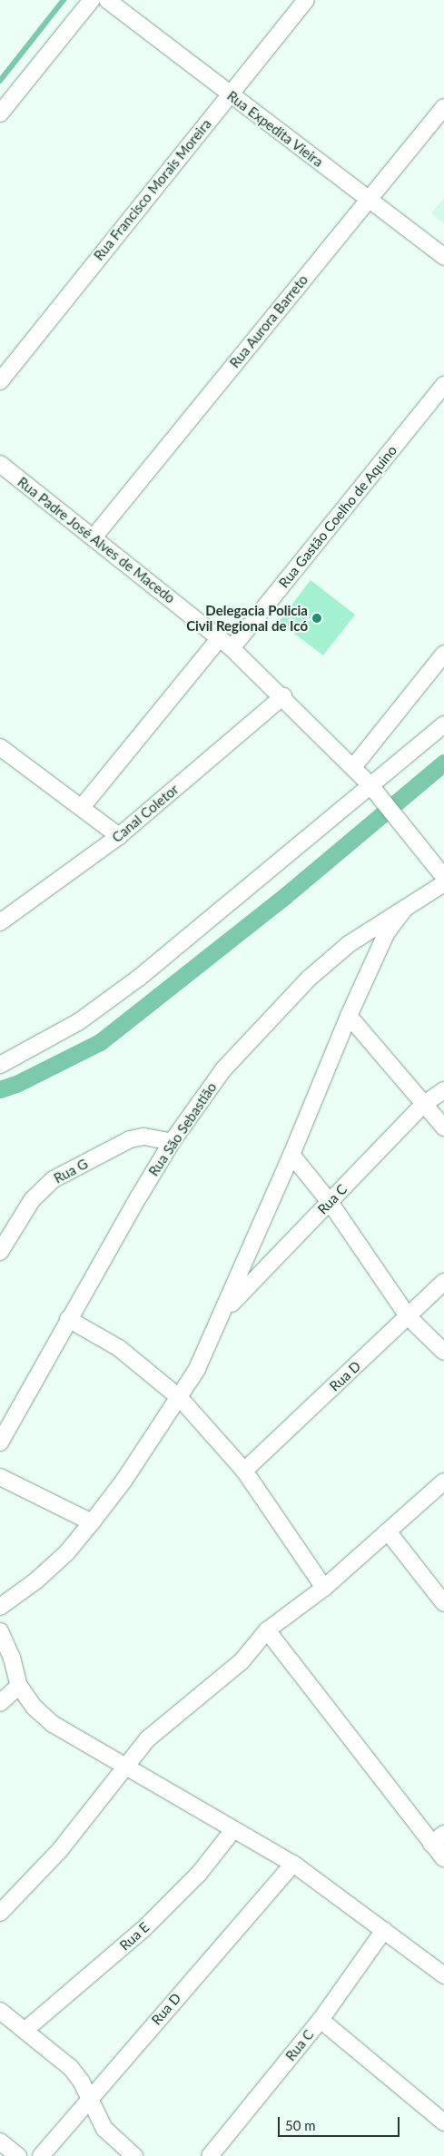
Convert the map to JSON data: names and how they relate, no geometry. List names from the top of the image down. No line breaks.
{"streets":{"street":["Rua Expedita Vieira","Rua Francisco Morais Moreira","Rua Aurora Barreto","Rua Gastão Coelho de Aquino","Rua Padre José Alves de Macedo","Canal Coletor","Rua São Sebastião","Rua G","Rua C","Rua D","Rua E"]},"crossings":[["Rua Expedita Vieira","Rua Francisco Morais Moreira"],["Rua Expedita Vieira","Rua Aurora Barreto"],["Rua Aurora Barreto","Rua Padre José Alves de Macedo"],["Rua Gastão Coelho de Aquino","Rua Padre José Alves de Macedo"],["Rua Padre José Alves de Macedo","Canal Coletor"],["Rua São Sebastião","Rua G"]],"places":["Delegacia Policia Civil Regional de Icó"],"scale_bar":"50 m"}
